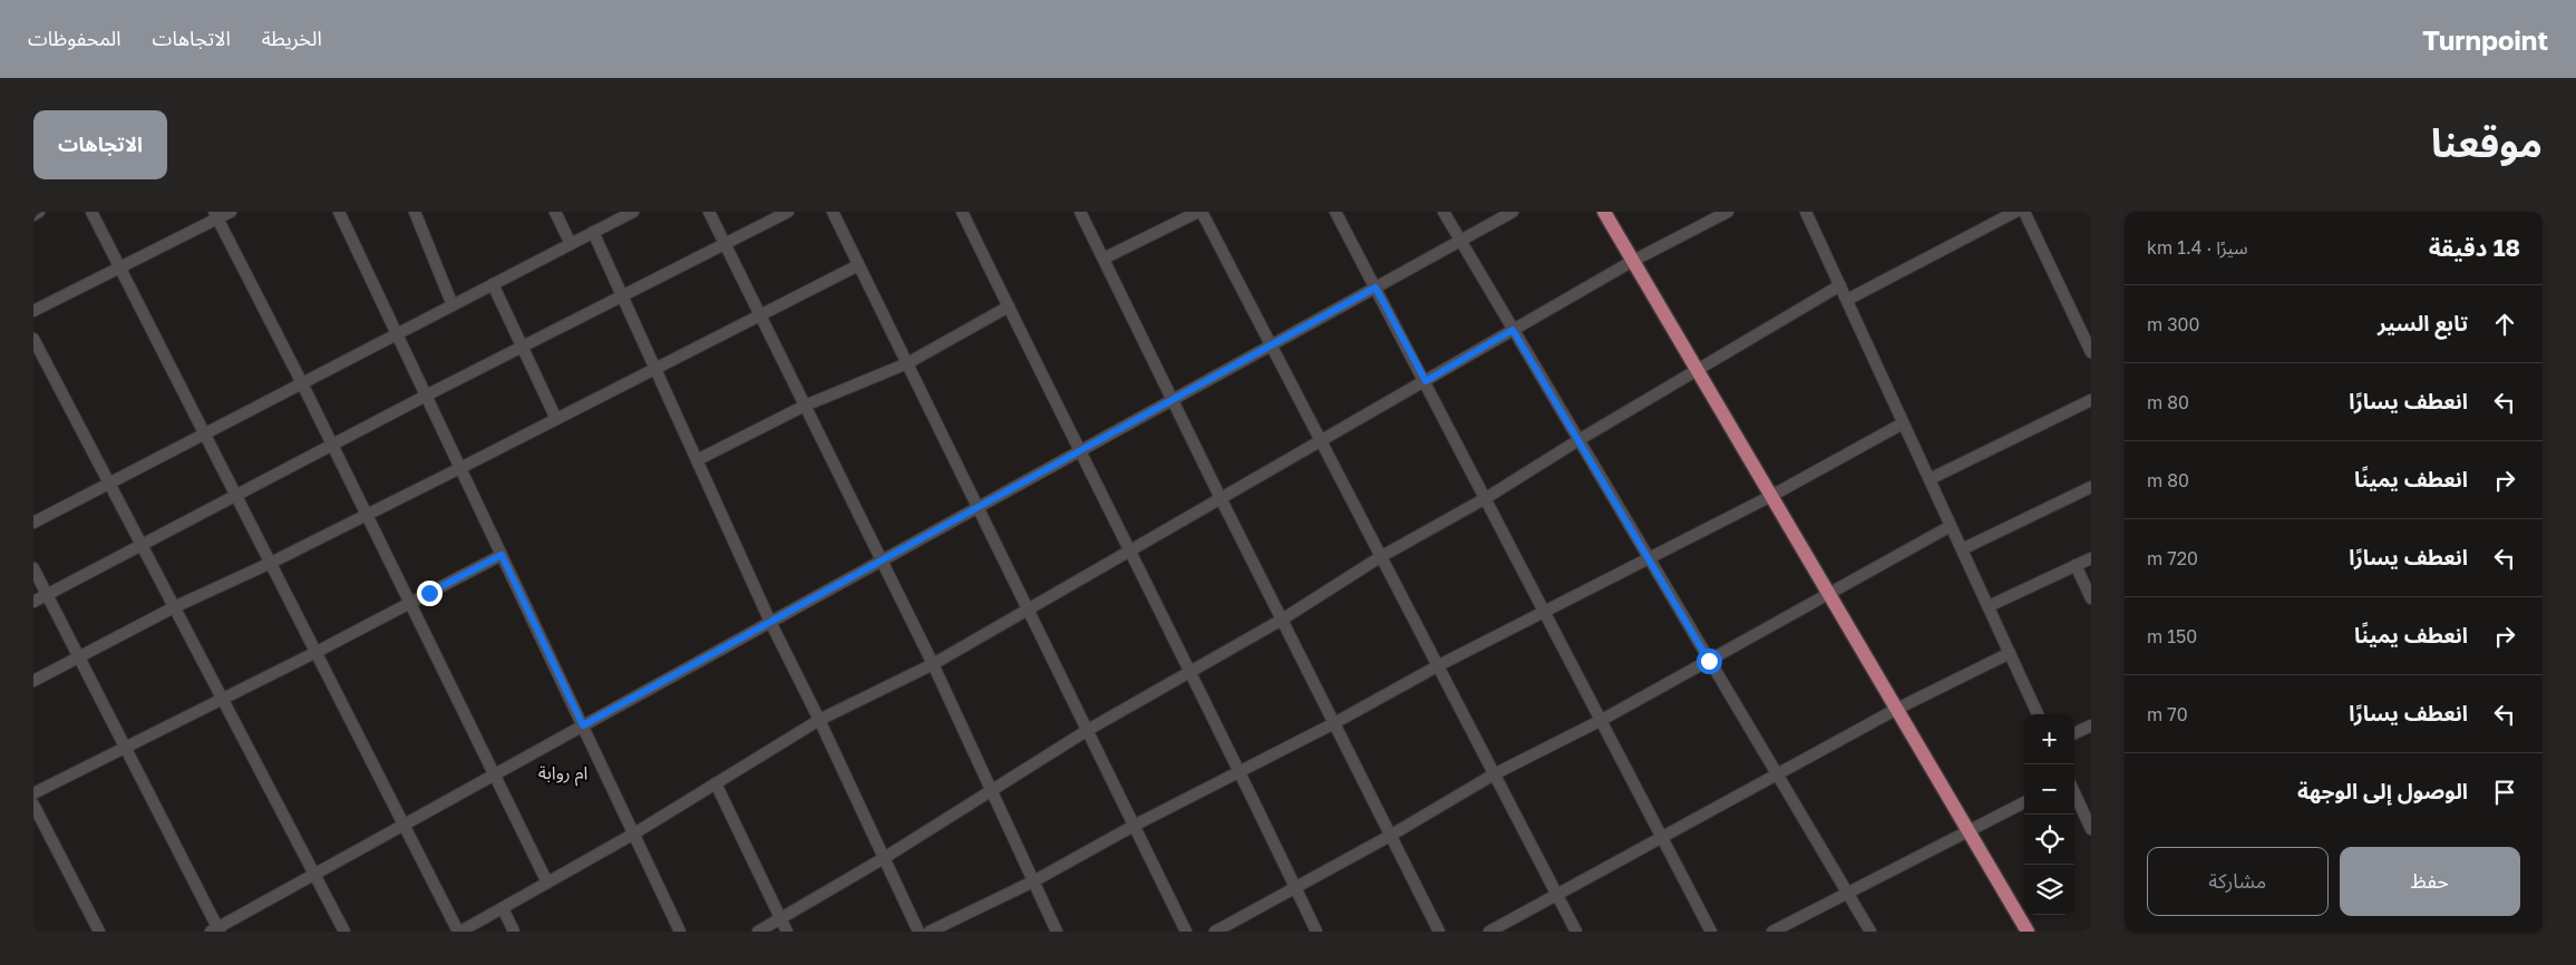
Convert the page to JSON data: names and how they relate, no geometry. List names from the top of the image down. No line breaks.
{"districts":["ام روابة"],"page":{"header":"Turnpoint","nav":["الخريطة","الاتجاهات","المحفوظات"],"title":"موقعنا","buttons":["الاتجاهات",["حفظ","مشاركة"]],"heading":["18 دقيقة","سيرًا · 1.4 km"],"list":[["تابع السير","300 m"],["انعطف يسارًا","80 m"],["انعطف يمينًا","80 m"],["انعطف يسارًا","720 m"],["انعطف يمينًا","150 m"],["انعطف يسارًا","70 m"],"الوصول إلى الوجهة"],"map_buttons":["+","−"]}}
